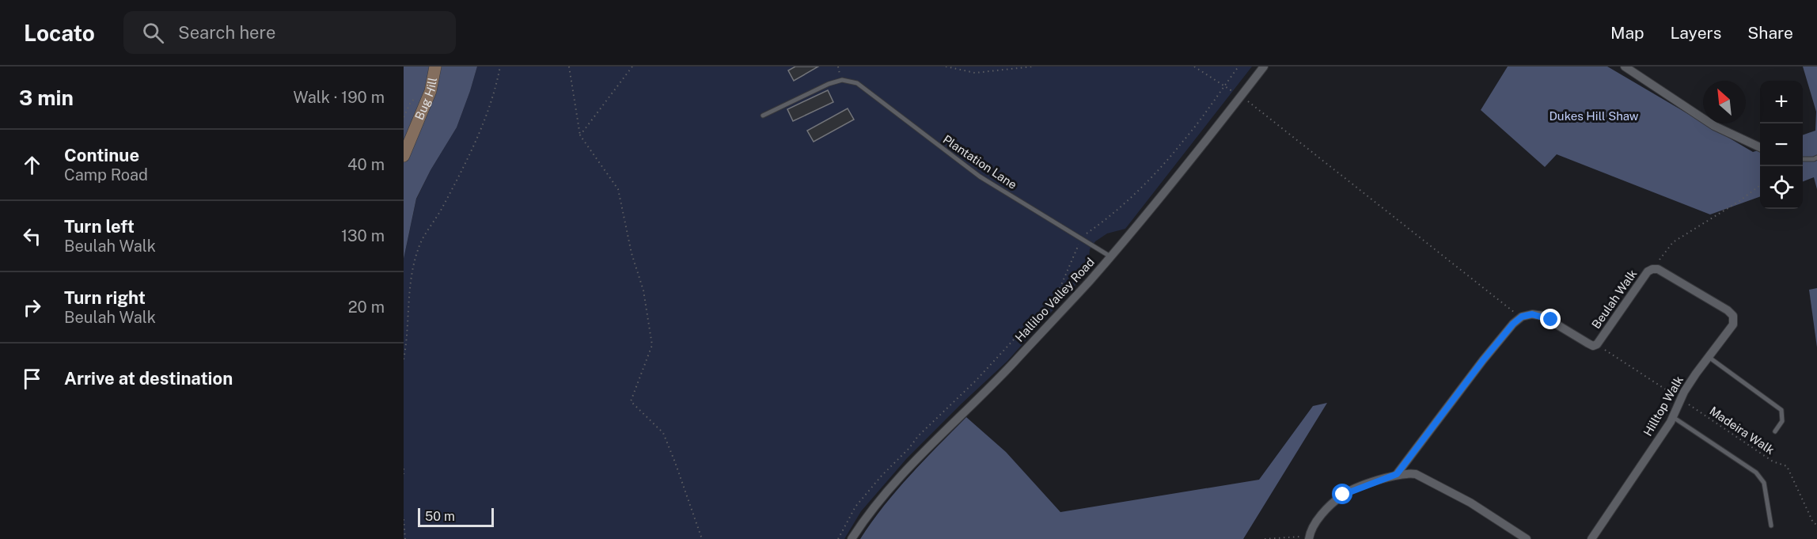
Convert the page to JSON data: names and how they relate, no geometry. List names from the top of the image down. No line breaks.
{"streets":{"street":["Bug Hill","Beulah Walk","Halliloo Valley Road","Hilltop Walk"],"lane":["Plantation Lane"],"path":["Madeira Walk"]},"crossings":[["Plantation Lane","Halliloo Valley Road"],["Beulah Walk","Hilltop Walk"],["Beulah Walk","Madeira Walk"],["Hilltop Walk","Madeira Walk"]],"parks":["Dukes Hill Shaw"],"scale_bar":"50 m","north":"top left","page":{"header":"Locato","search":"Search here","nav":["Map","Layers","Share"],"heading":["3 min","Walk · 190 m"],"map_buttons":["+","−"],"list":[["Continue","Camp Road","40 m"],["Turn left","Beulah Walk","130 m"],["Turn right","Beulah Walk","20 m"],"Arrive at destination"],"scale":"50 m"}}
